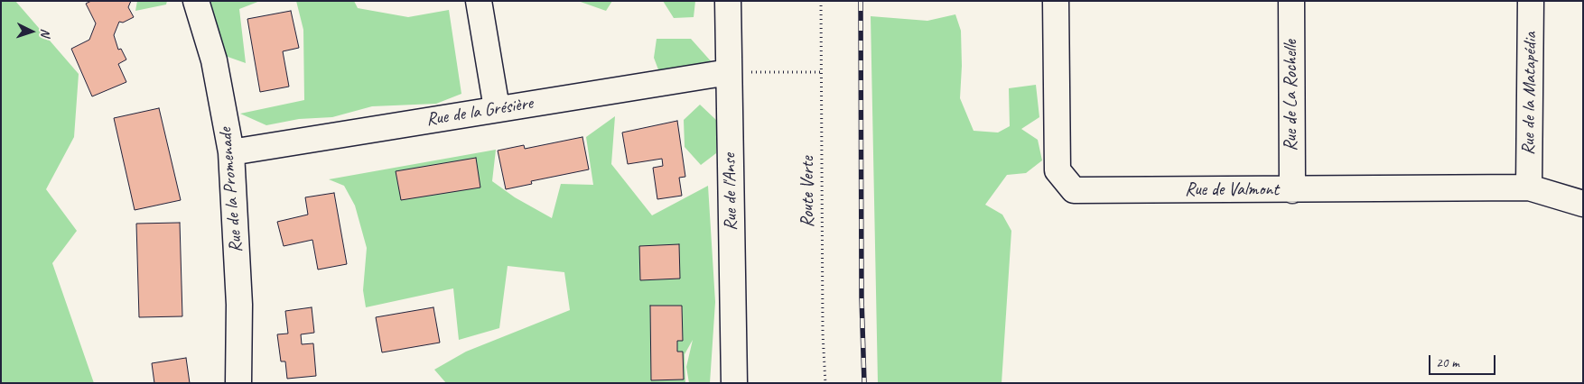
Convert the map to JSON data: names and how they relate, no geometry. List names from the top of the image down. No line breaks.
{"streets":{"street":["Rue de la Matapédia","Rue de La Rochelle","Rue de la Grésière","Rue de la Promenade","Rue de Valmont","Rue de l'Anse"],"path":["Route Verte"]},"crossings":[["Rue de la Matapédia","Rue de Valmont"],["Rue de La Rochelle","Rue de Valmont"],["Rue de la Grésière","Rue de la Promenade"],["Rue de la Grésière","Rue de l'Anse"]],"scale_bar":"20 m","north":"right"}
